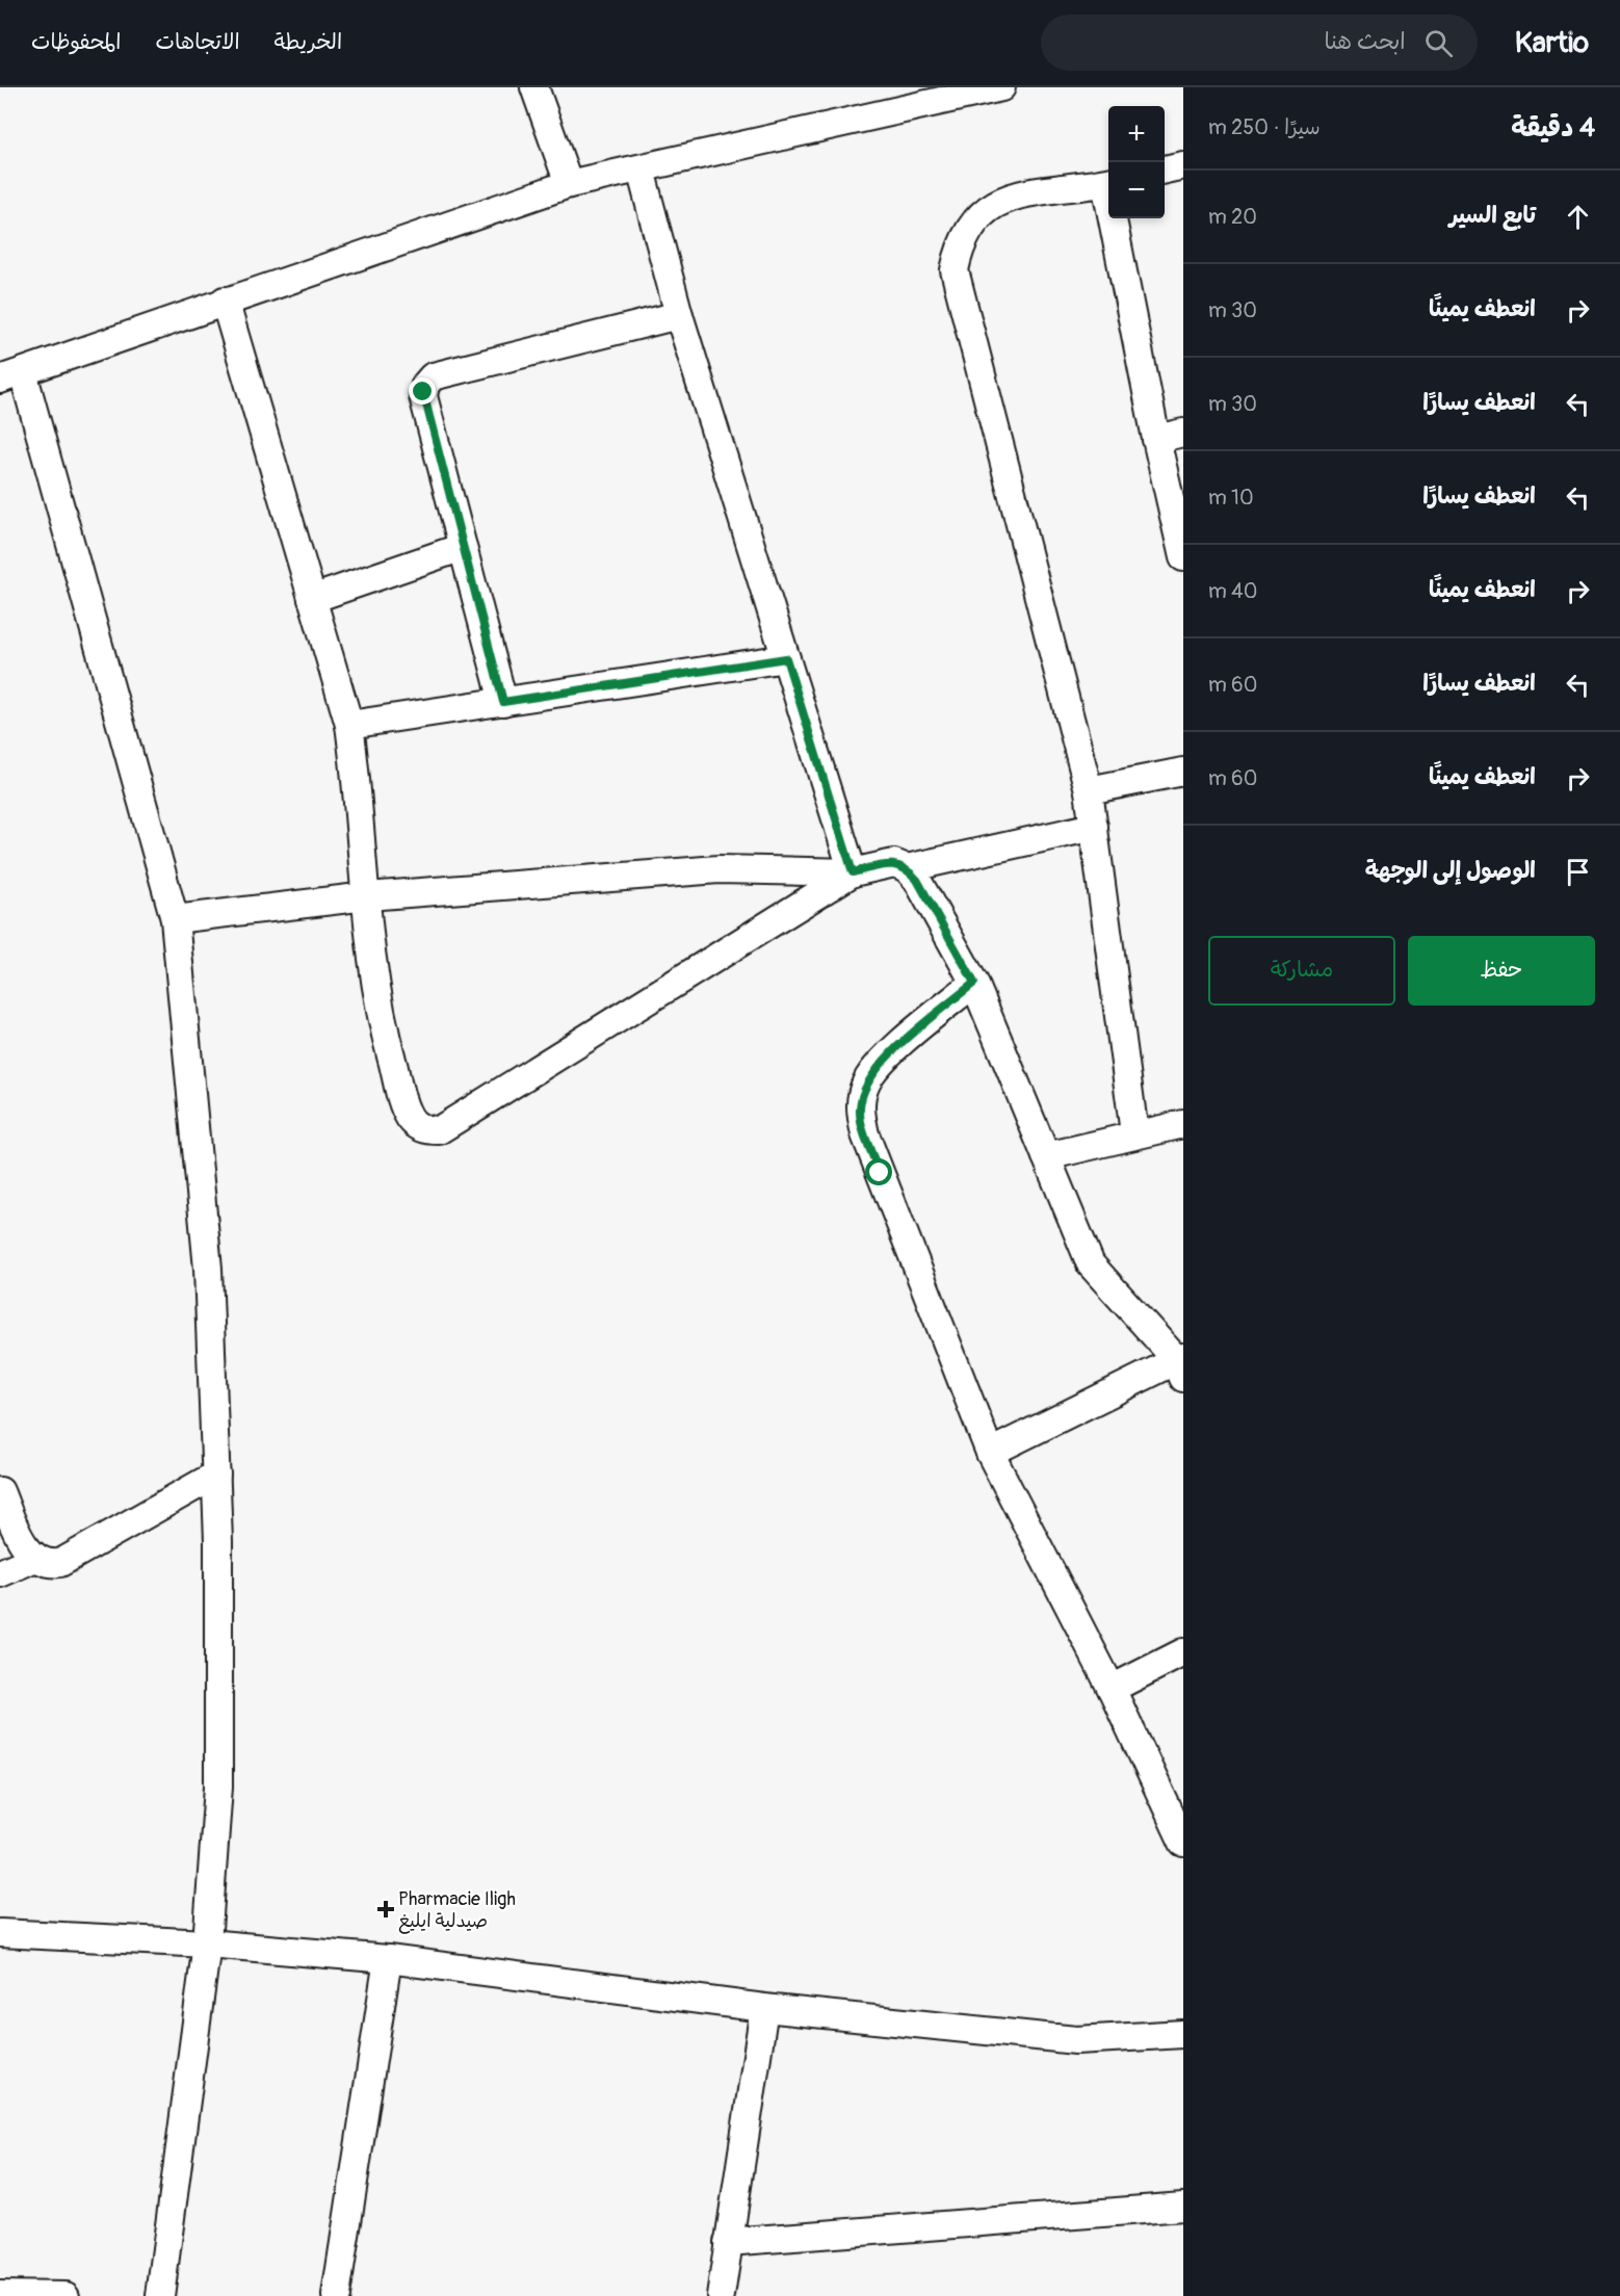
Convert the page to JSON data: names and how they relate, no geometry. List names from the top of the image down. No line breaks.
{"places":{"health":["Pharmacie Iligh صيدلية ايليغ"]},"page":{"header":"Kartio","search":"ابحث هنا","nav":["الخريطة","الاتجاهات","المحفوظات"],"heading":["4 دقيقة","سيرًا · 250 m"],"map_buttons":["+","−"],"list":[["تابع السير","20 m"],["انعطف يمينًا","30 m"],["انعطف يسارًا","30 m"],["انعطف يسارًا","10 m"],["انعطف يمينًا","40 m"],["انعطف يسارًا","60 m"],["انعطف يمينًا","60 m"],"الوصول إلى الوجهة"],"buttons":["حفظ","مشاركة"]}}
